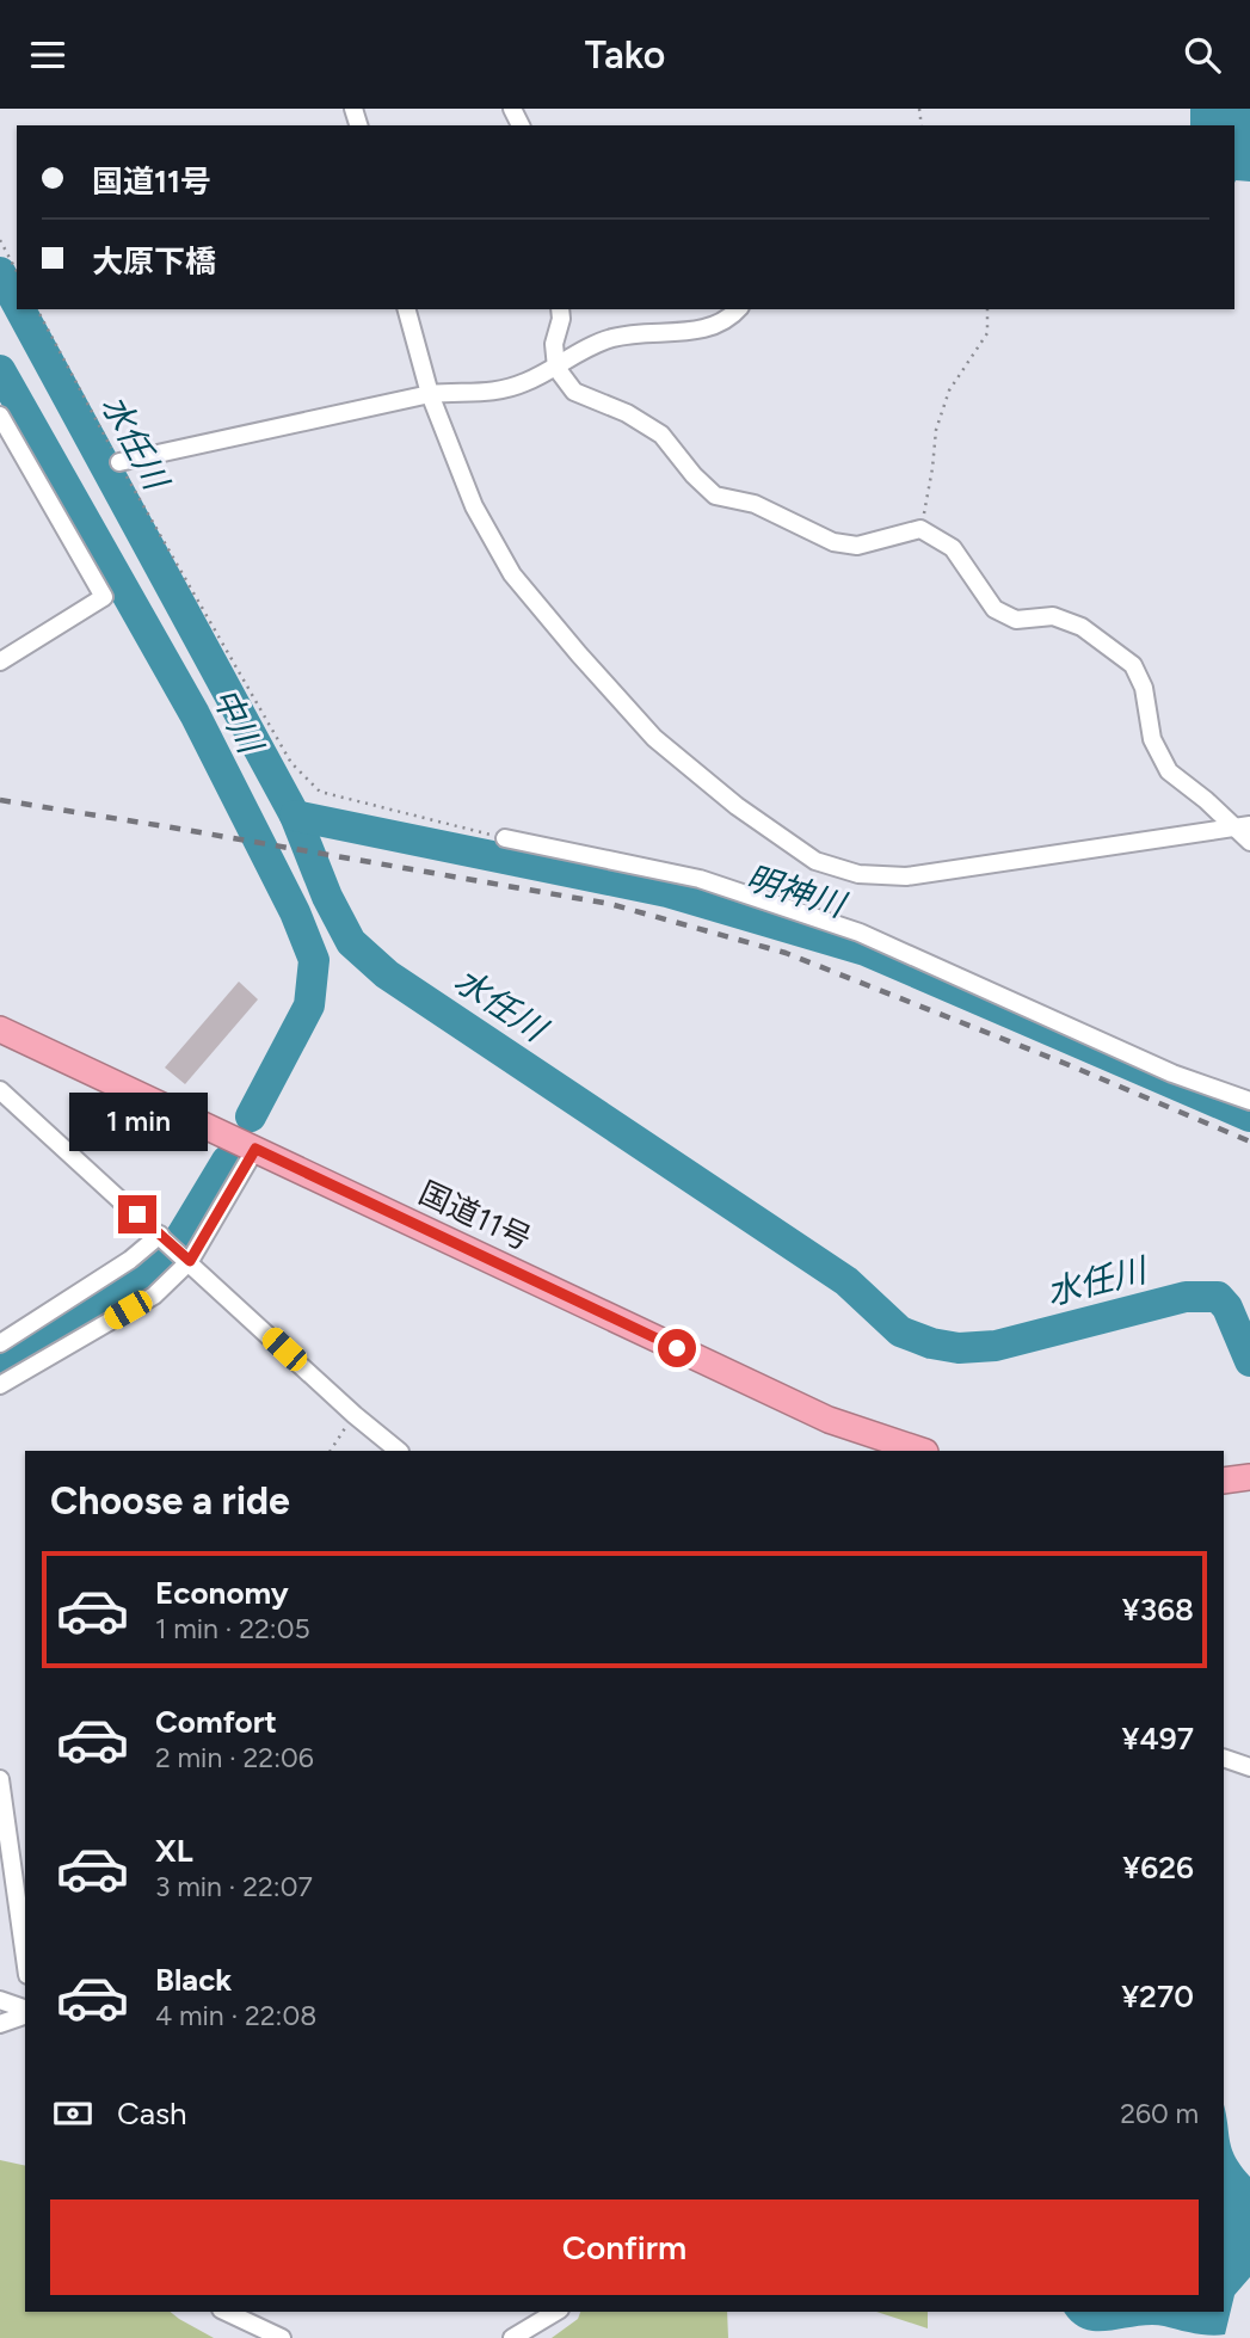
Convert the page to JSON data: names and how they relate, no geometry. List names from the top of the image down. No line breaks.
{"streets":{"highway":["国道11号"]},"water":["水任川","中川","明神川"],"page":{"header":"Tako","banner":["国道11号","大原下橋"],"bubble":"1 min","heading":"Choose a ride","list":[{"name":"Economy","note":"1 min · 22:05","value":"¥368"},{"name":"Comfort","note":"2 min · 22:06","value":"¥497"},{"name":"XL","note":"3 min · 22:07","value":"¥626"},{"name":"Black","note":"4 min · 22:08","value":"¥270"}],"pay":["Cash","260 m"],"buttons":"Confirm"}}
